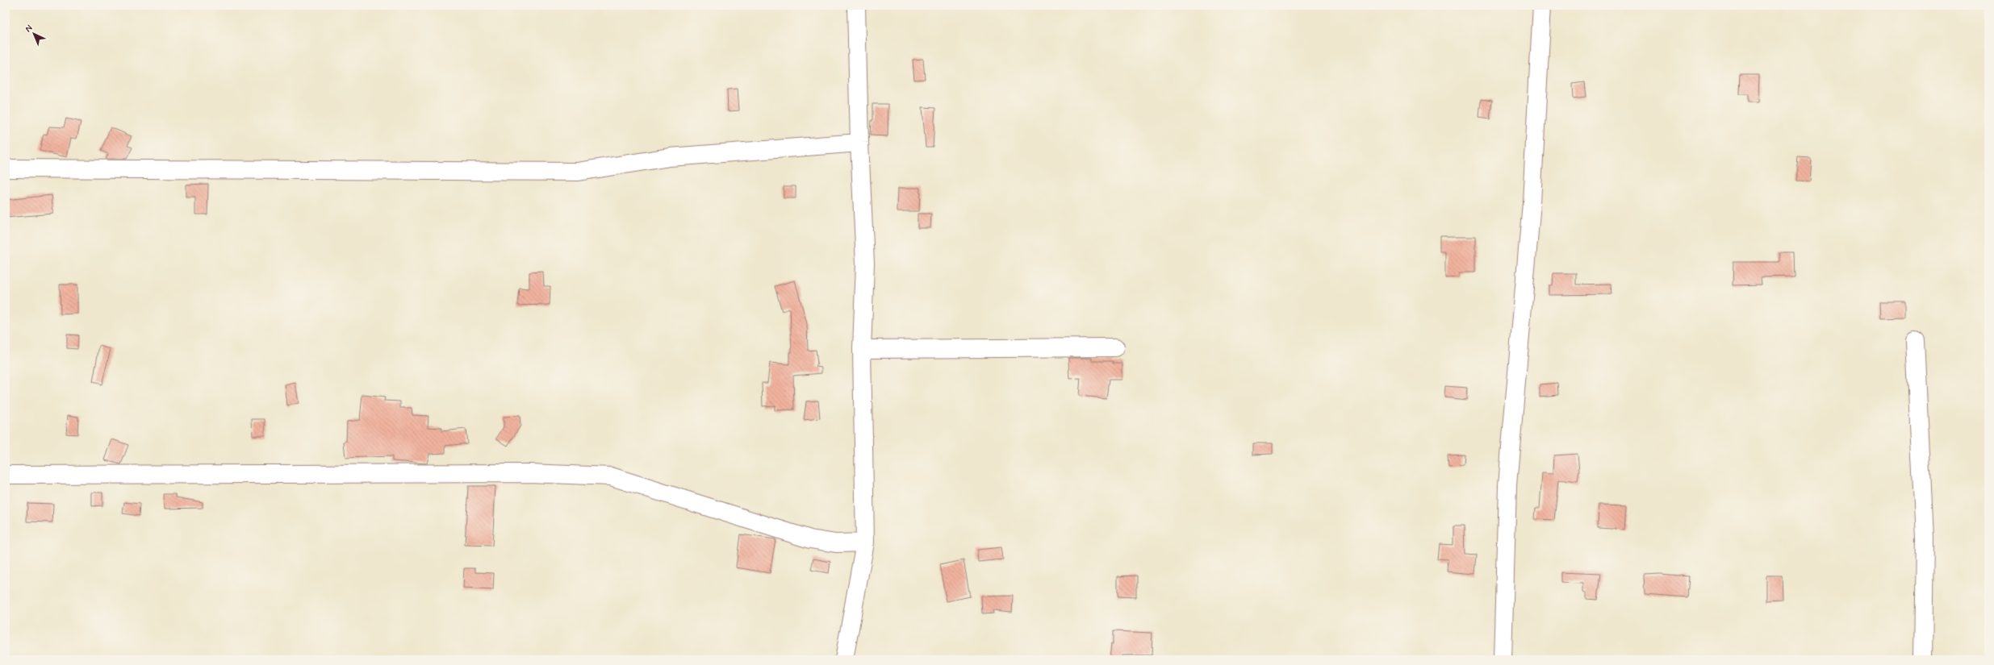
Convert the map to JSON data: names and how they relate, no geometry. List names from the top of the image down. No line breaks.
{"north":"top left"}
